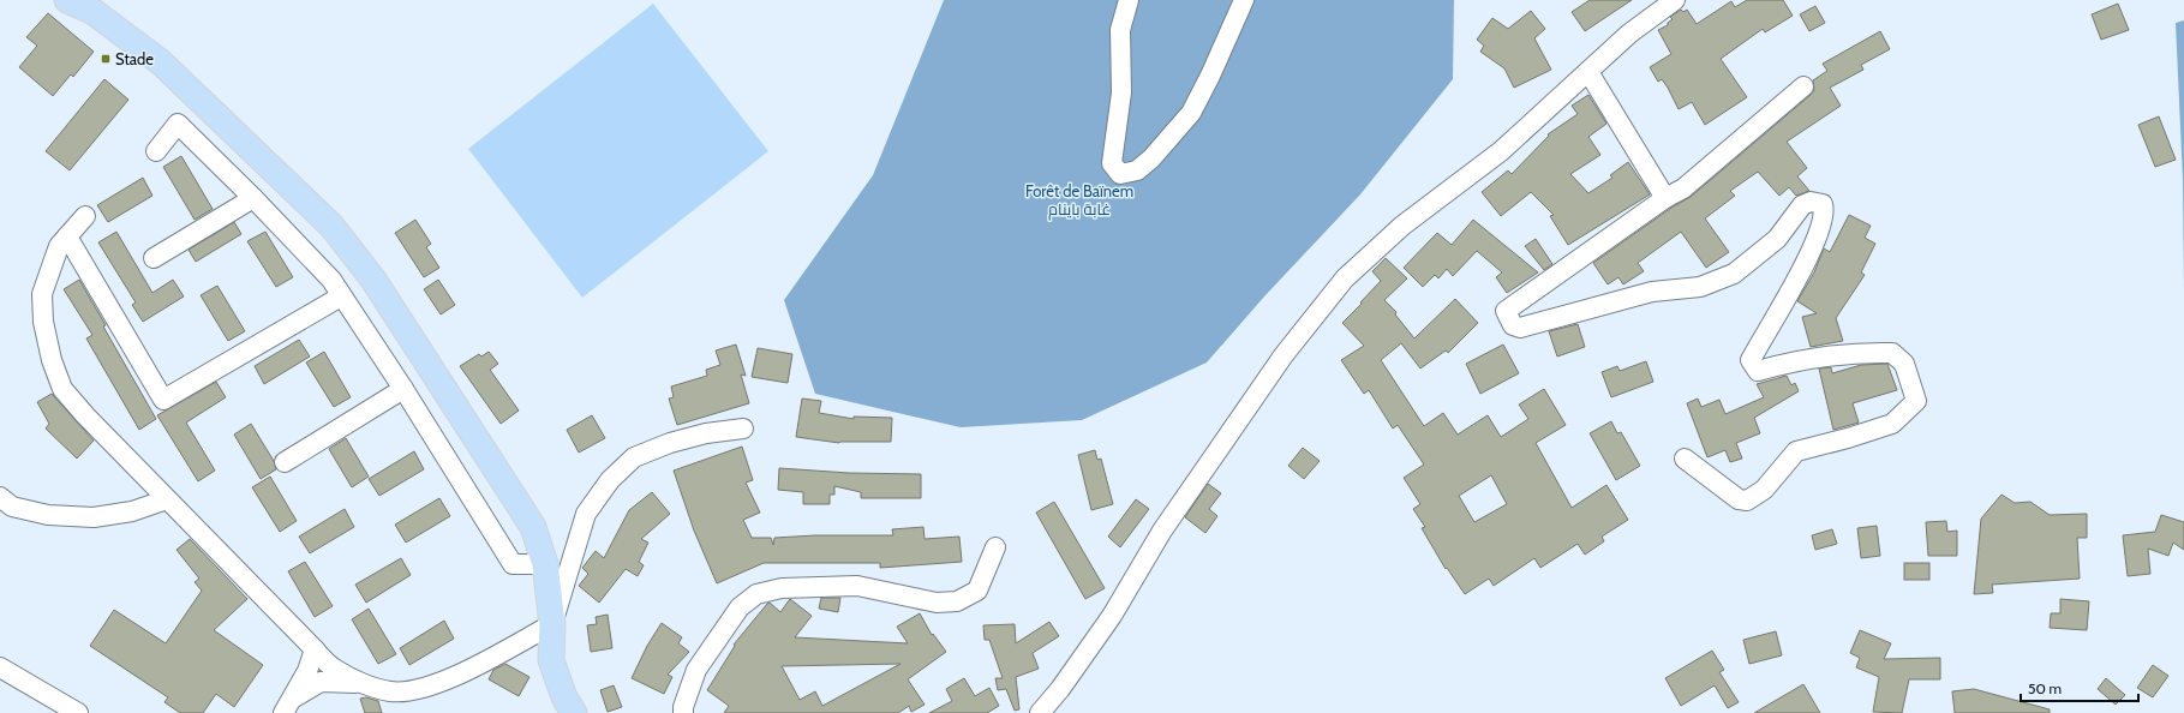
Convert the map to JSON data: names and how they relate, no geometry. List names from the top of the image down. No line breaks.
{"parks":["Forêt de Baïnem غابة باينام"],"places":{"transit":["Stade"]},"scale_bar":"50 m"}
